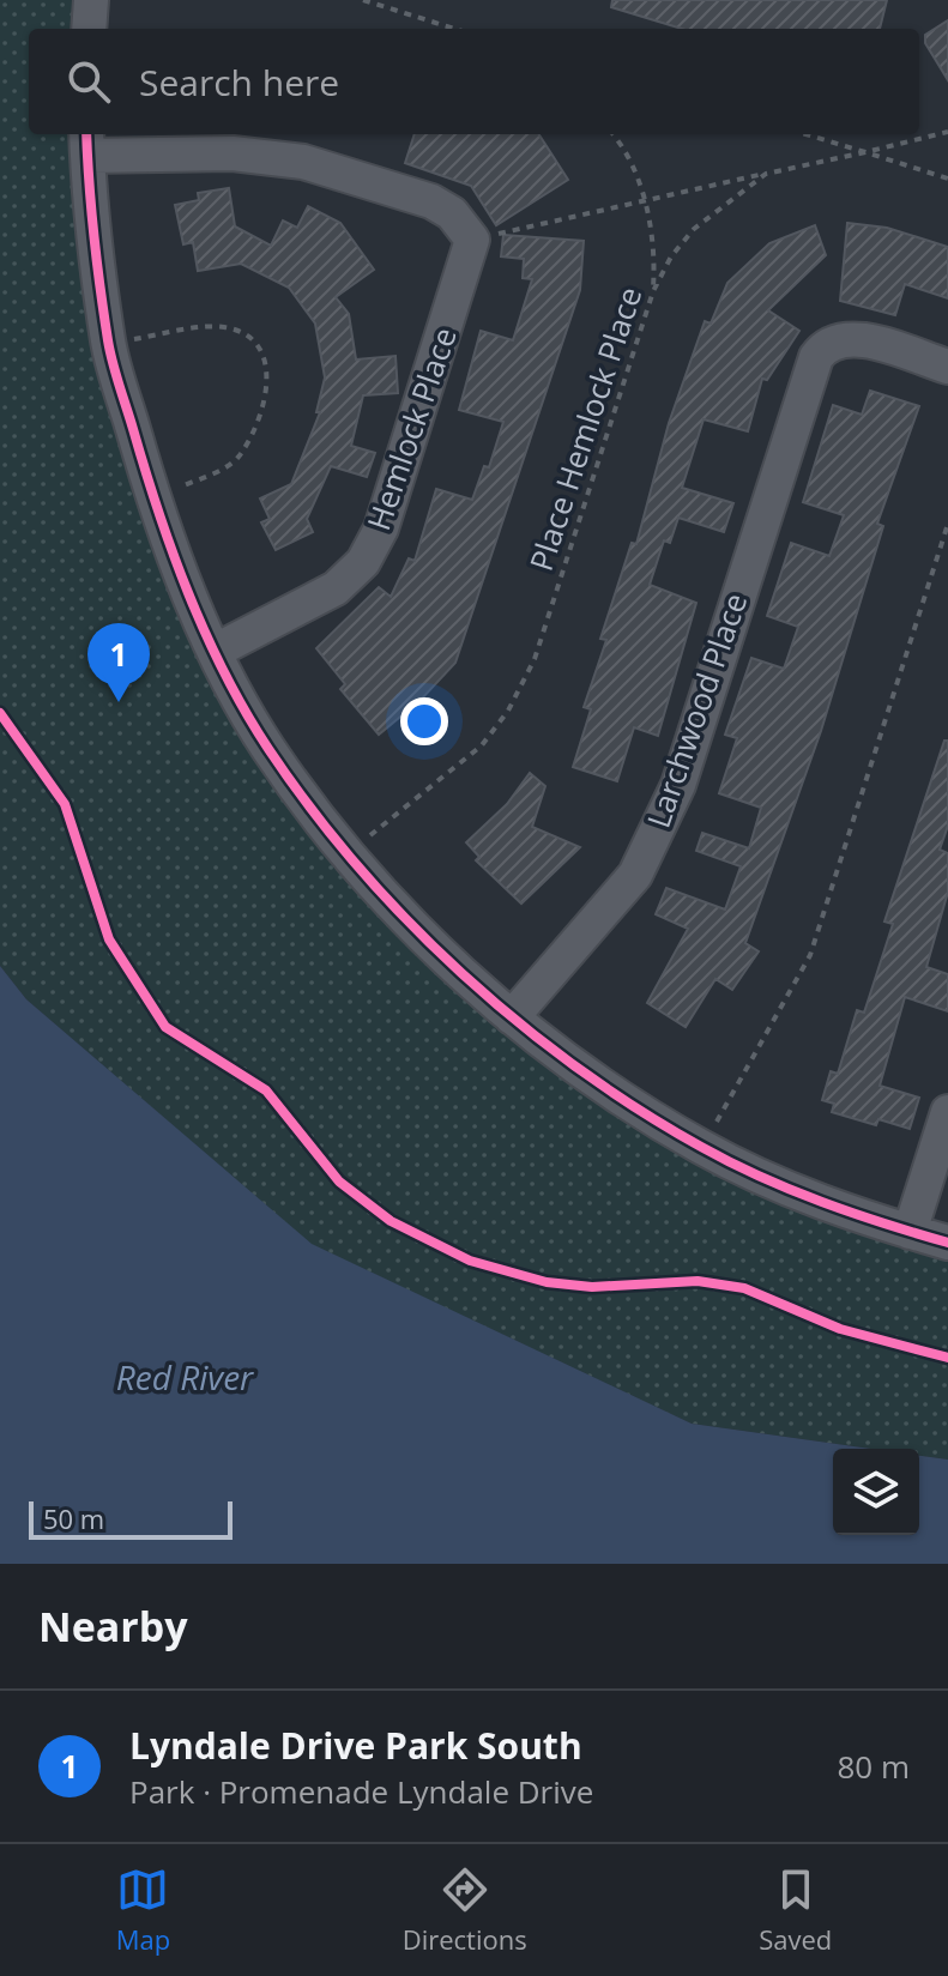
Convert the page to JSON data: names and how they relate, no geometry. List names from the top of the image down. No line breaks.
{"streets":{"street":["Hemlock Place","Larchwood Place"],"path":["Place Hemlock Place"]},"water":["Red River"],"scale_bar":"50 m","page":{"search":"Search here","pins":"1","scale":"50 m","heading":"Nearby","list":[{"mark":"1","name":"Lyndale Drive Park South","note":"Park · Promenade Lyndale Drive","value":"80 m"}],"nav":["Map","Directions","Saved"]}}
